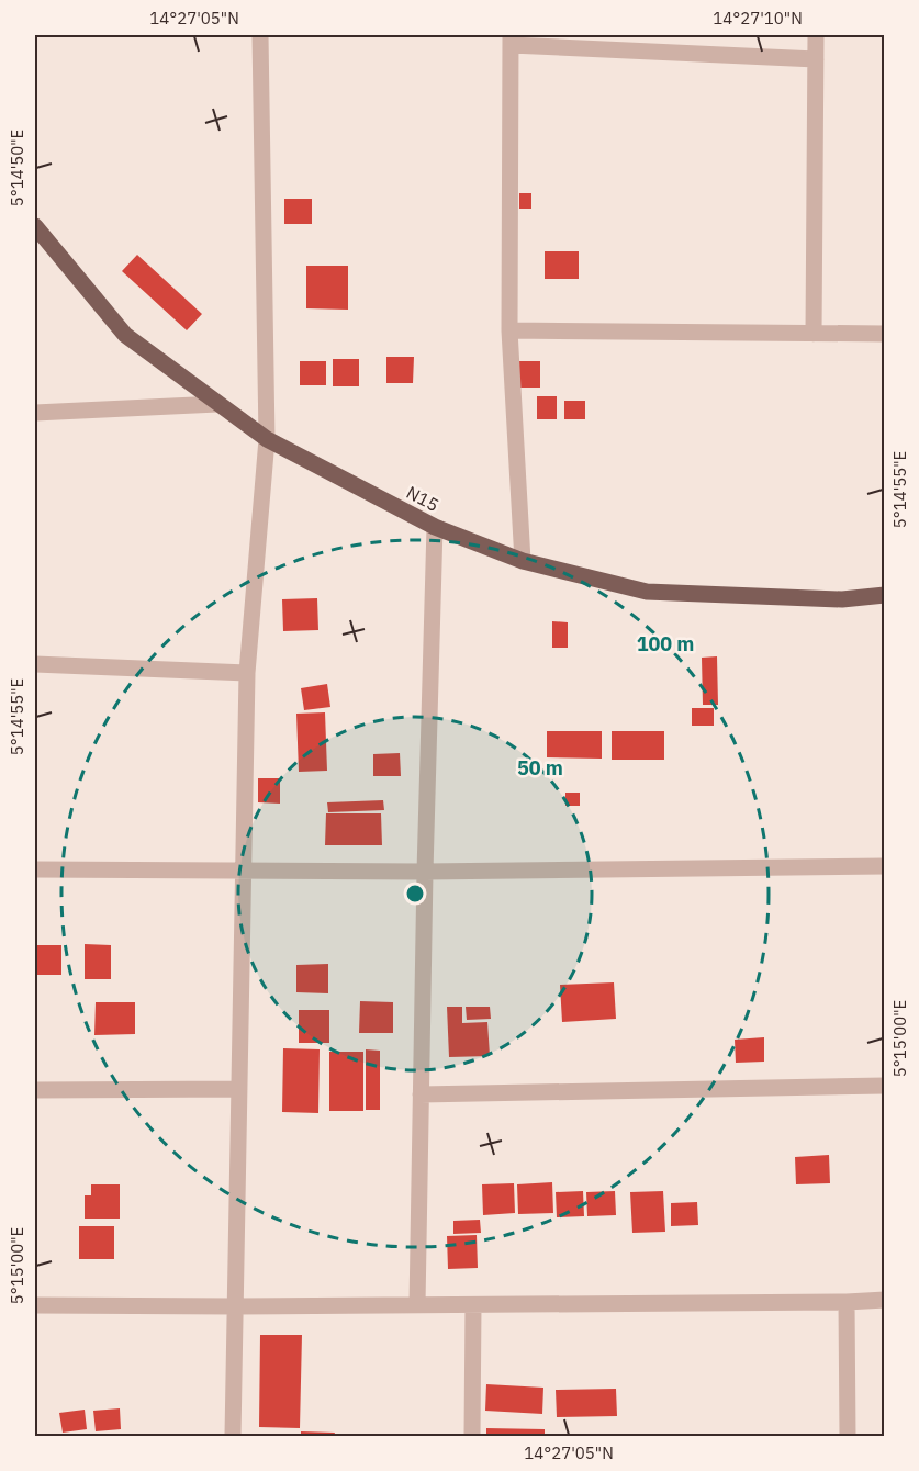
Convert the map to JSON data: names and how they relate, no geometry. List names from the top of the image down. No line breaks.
{"streets":{"main road":["N15"]},"coordinates":["14°27'05\"N","14°27'10\"N","5°14'50\"E","5°14'55\"E","5°15'00\"E"],"rings":["100 m","50 m"]}
